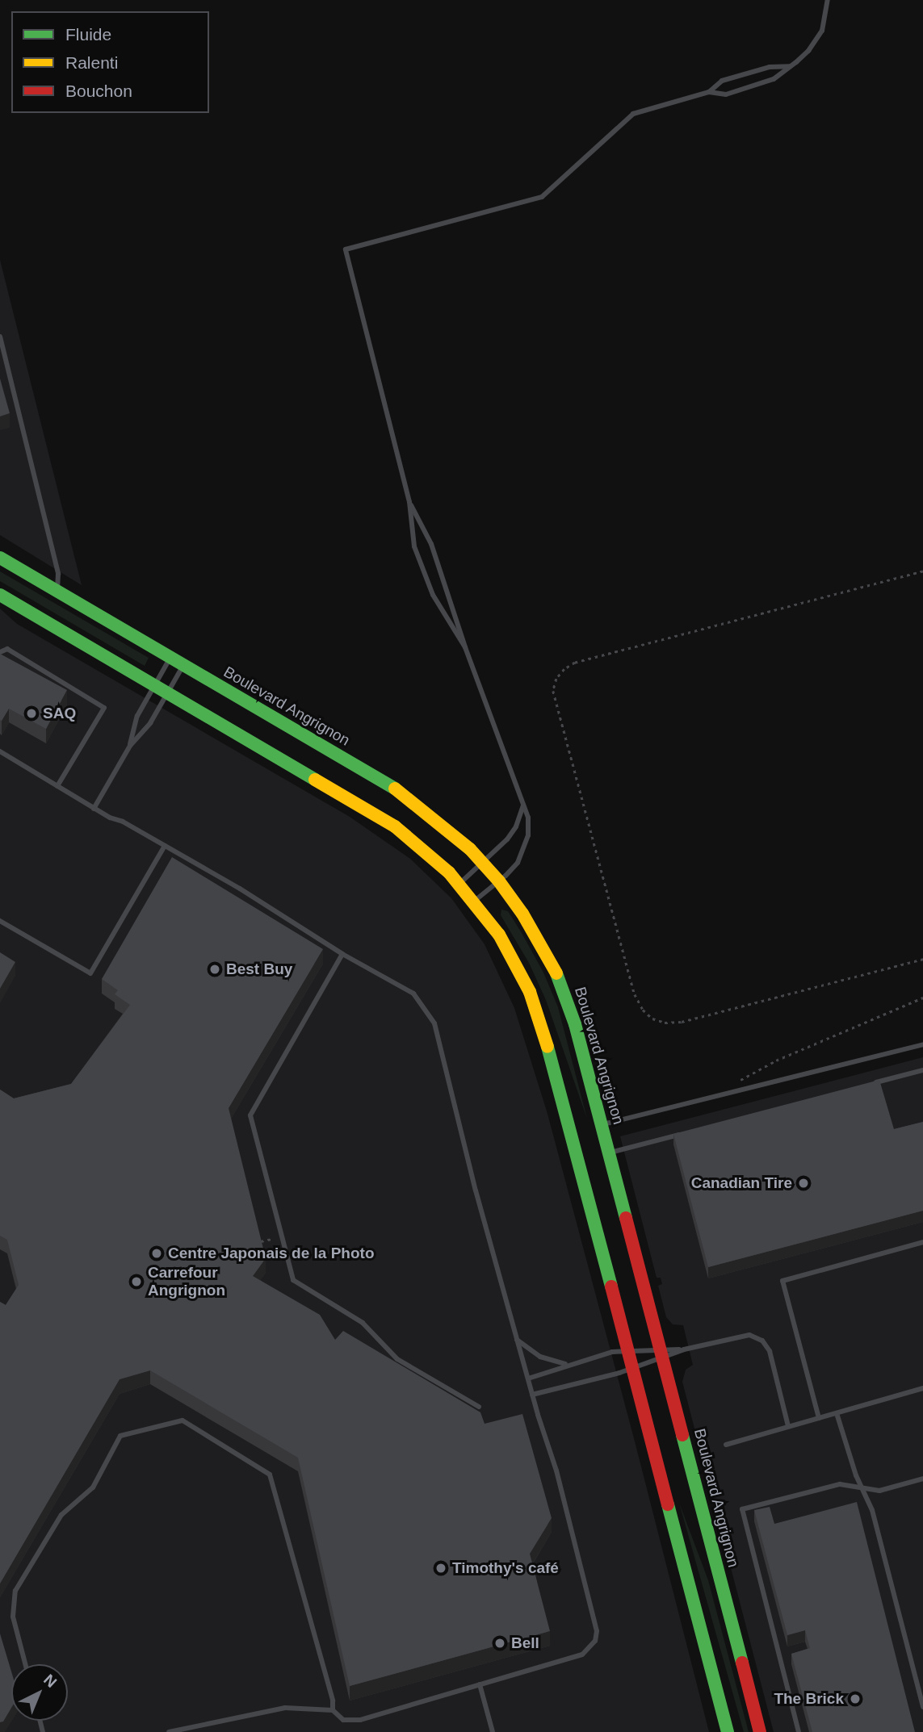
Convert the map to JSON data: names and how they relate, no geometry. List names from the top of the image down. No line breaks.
{"streets":{"main road":["Boulevard Angrignon"]},"places":["SAQ","Best Buy","Canadian Tire","Centre Japonais de la Photo","Carrefour Angrignon","Timothy's café","Bell","The Brick"],"legend":["Fluide","Ralenti","Bouchon"],"north":"top right"}
